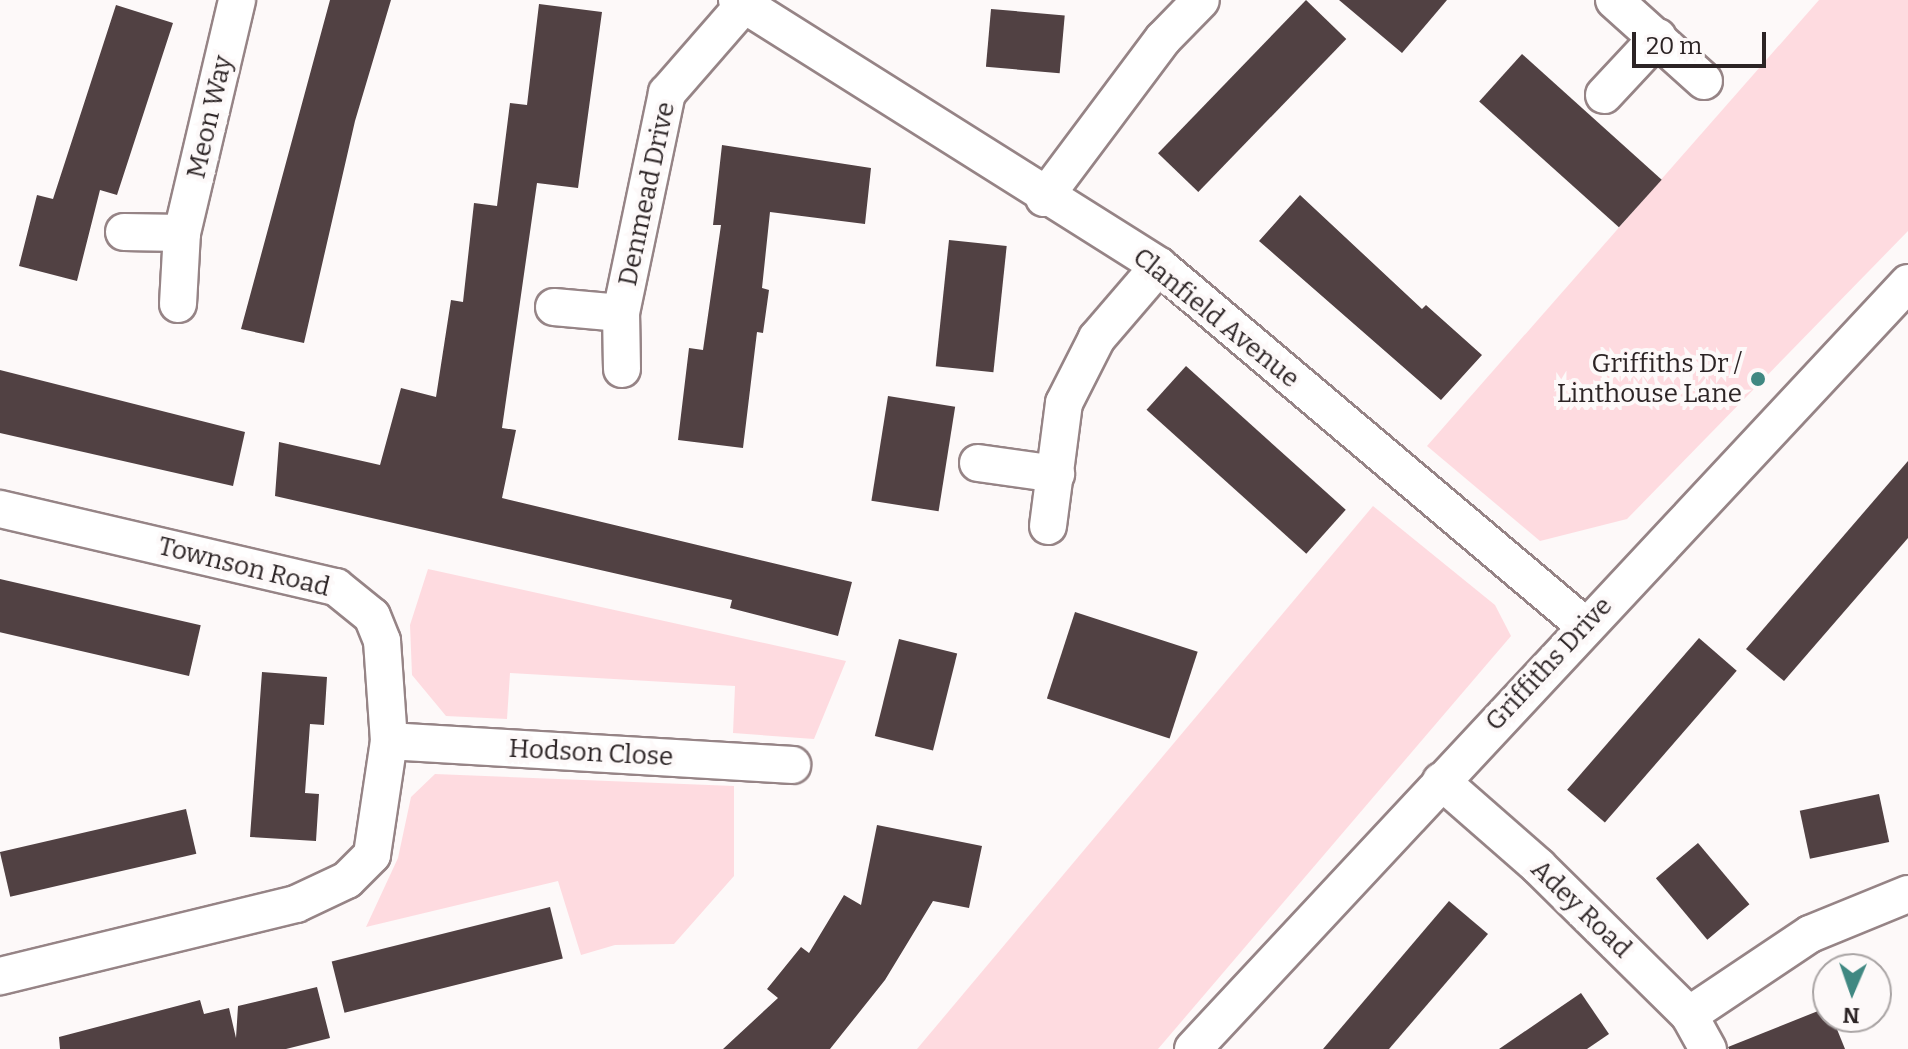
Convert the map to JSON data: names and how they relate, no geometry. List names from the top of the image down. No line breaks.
{"streets":{"street":["Meon Way","Denmead Drive","Clanfield Avenue","Townson Road","Griffiths Drive","Hodson Close","Adey Road"]},"crossings":[["Denmead Drive","Clanfield Avenue"],["Clanfield Avenue","Griffiths Drive"],["Townson Road","Hodson Close"],["Griffiths Drive","Adey Road"]],"places":["Griffiths Dr / Linthouse Lane"],"scale_bar":"20 m","north":"bottom"}
